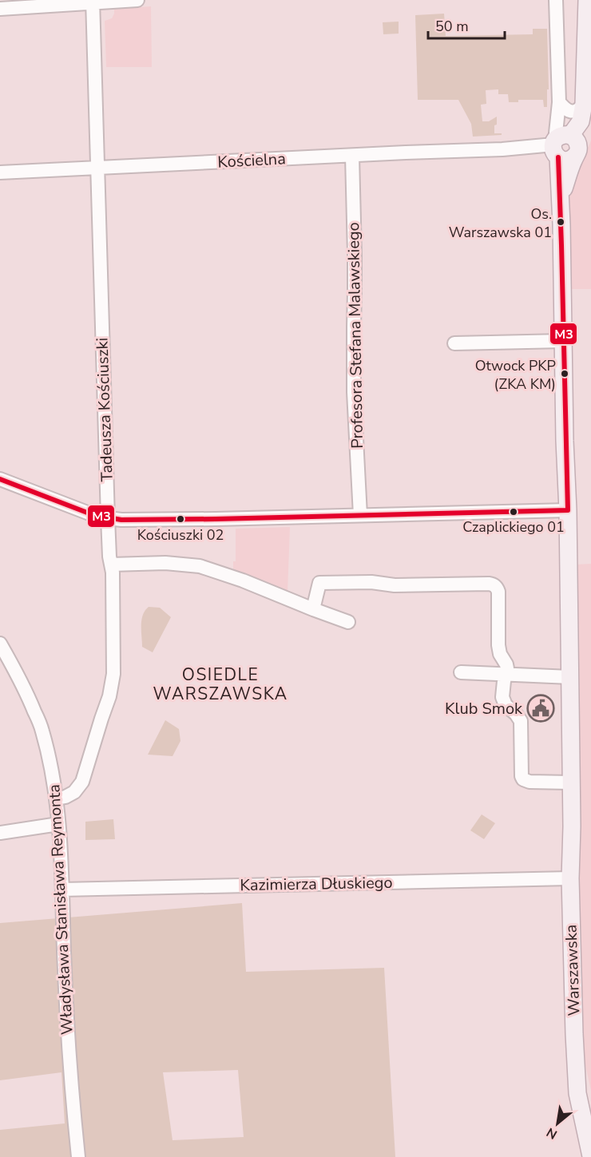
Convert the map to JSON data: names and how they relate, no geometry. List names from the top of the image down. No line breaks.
{"streets":{"main road":["Warszawska"],"street":["Kościelna","Profesora Stefana Malawskiego","Tadeusza Kościuszki","Kazimierza Dłuskiego","Władysława Stanisława Reymonta"]},"crossings":[["Kościelna","Profesora Stefana Malawskiego"],["Kościelna","Tadeusza Kościuszki"],["Kościelna","Warszawska"],["Tadeusza Kościuszki","Władysława Stanisława Reymonta"],["Kazimierza Dłuskiego","Władysława Stanisława Reymonta"],["Kazimierza Dłuskiego","Warszawska"]],"districts":["OSIEDLE WARSZAWSKA"],"places":{"other":["Os. Warszawska 01","Otwock PKP (ZKA KM)","Czaplickiego 01","Kościuszki 02"],"public building":["Klub Smok"]},"lines":["transit line M3"],"scale_bar":"50 m","north":"bottom left"}
